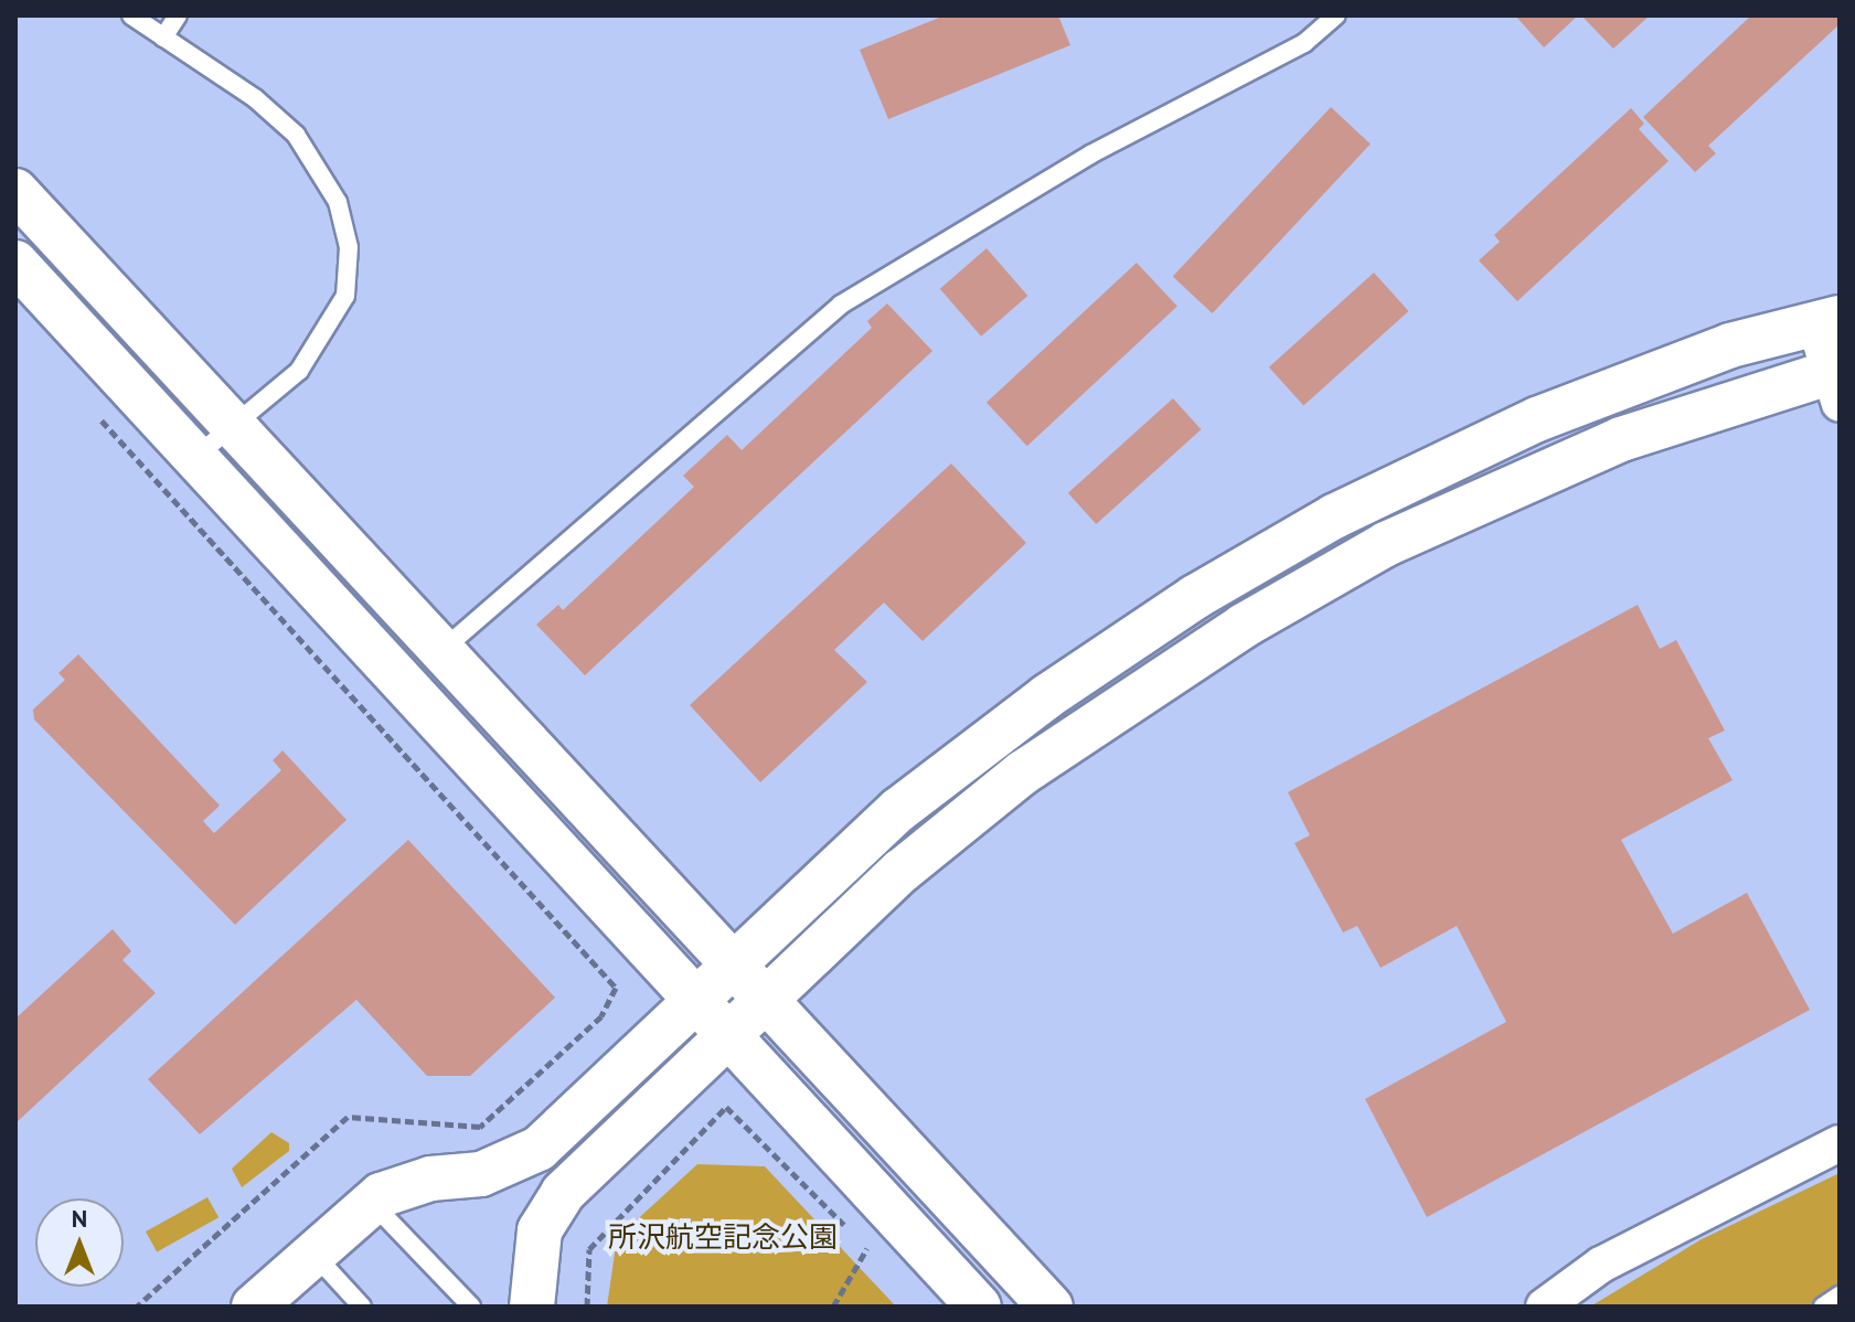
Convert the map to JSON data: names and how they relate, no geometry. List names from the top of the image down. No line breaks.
{"parks":["所沢航空記念公園"],"north":"top"}
